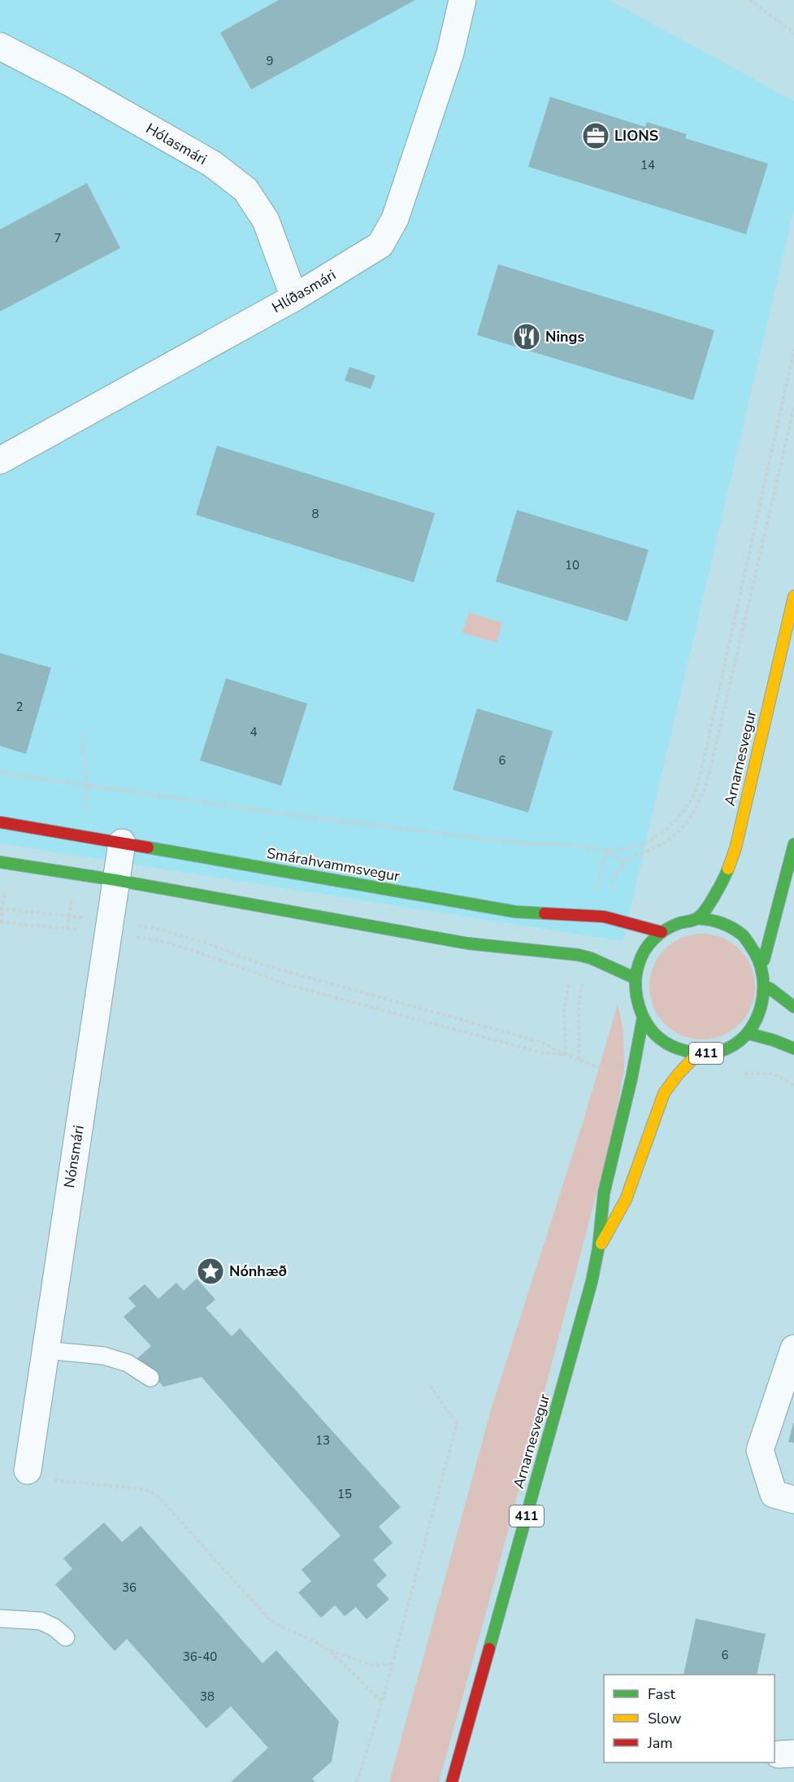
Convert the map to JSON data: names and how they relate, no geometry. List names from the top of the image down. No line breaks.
{"streets":{"main road":["Arnarnesvegur","Smárahvammsvegur","411"],"street":["Hólasmári","Hlíðasmári","Nónsmári"]},"crossings":[["Hólasmári","Hlíðasmári"],["Arnarnesvegur","Smárahvammsvegur"],["Smárahvammsvegur","Nónsmári"]],"places":{"office":["LIONS"],"restaurant":["Nings"],"place":["Nónhæð"]},"house_numbers":["9","14","7","8","10","2","4","6","13","15","36","6","36-40","38"],"legend":["Fast","Slow","Jam"]}
